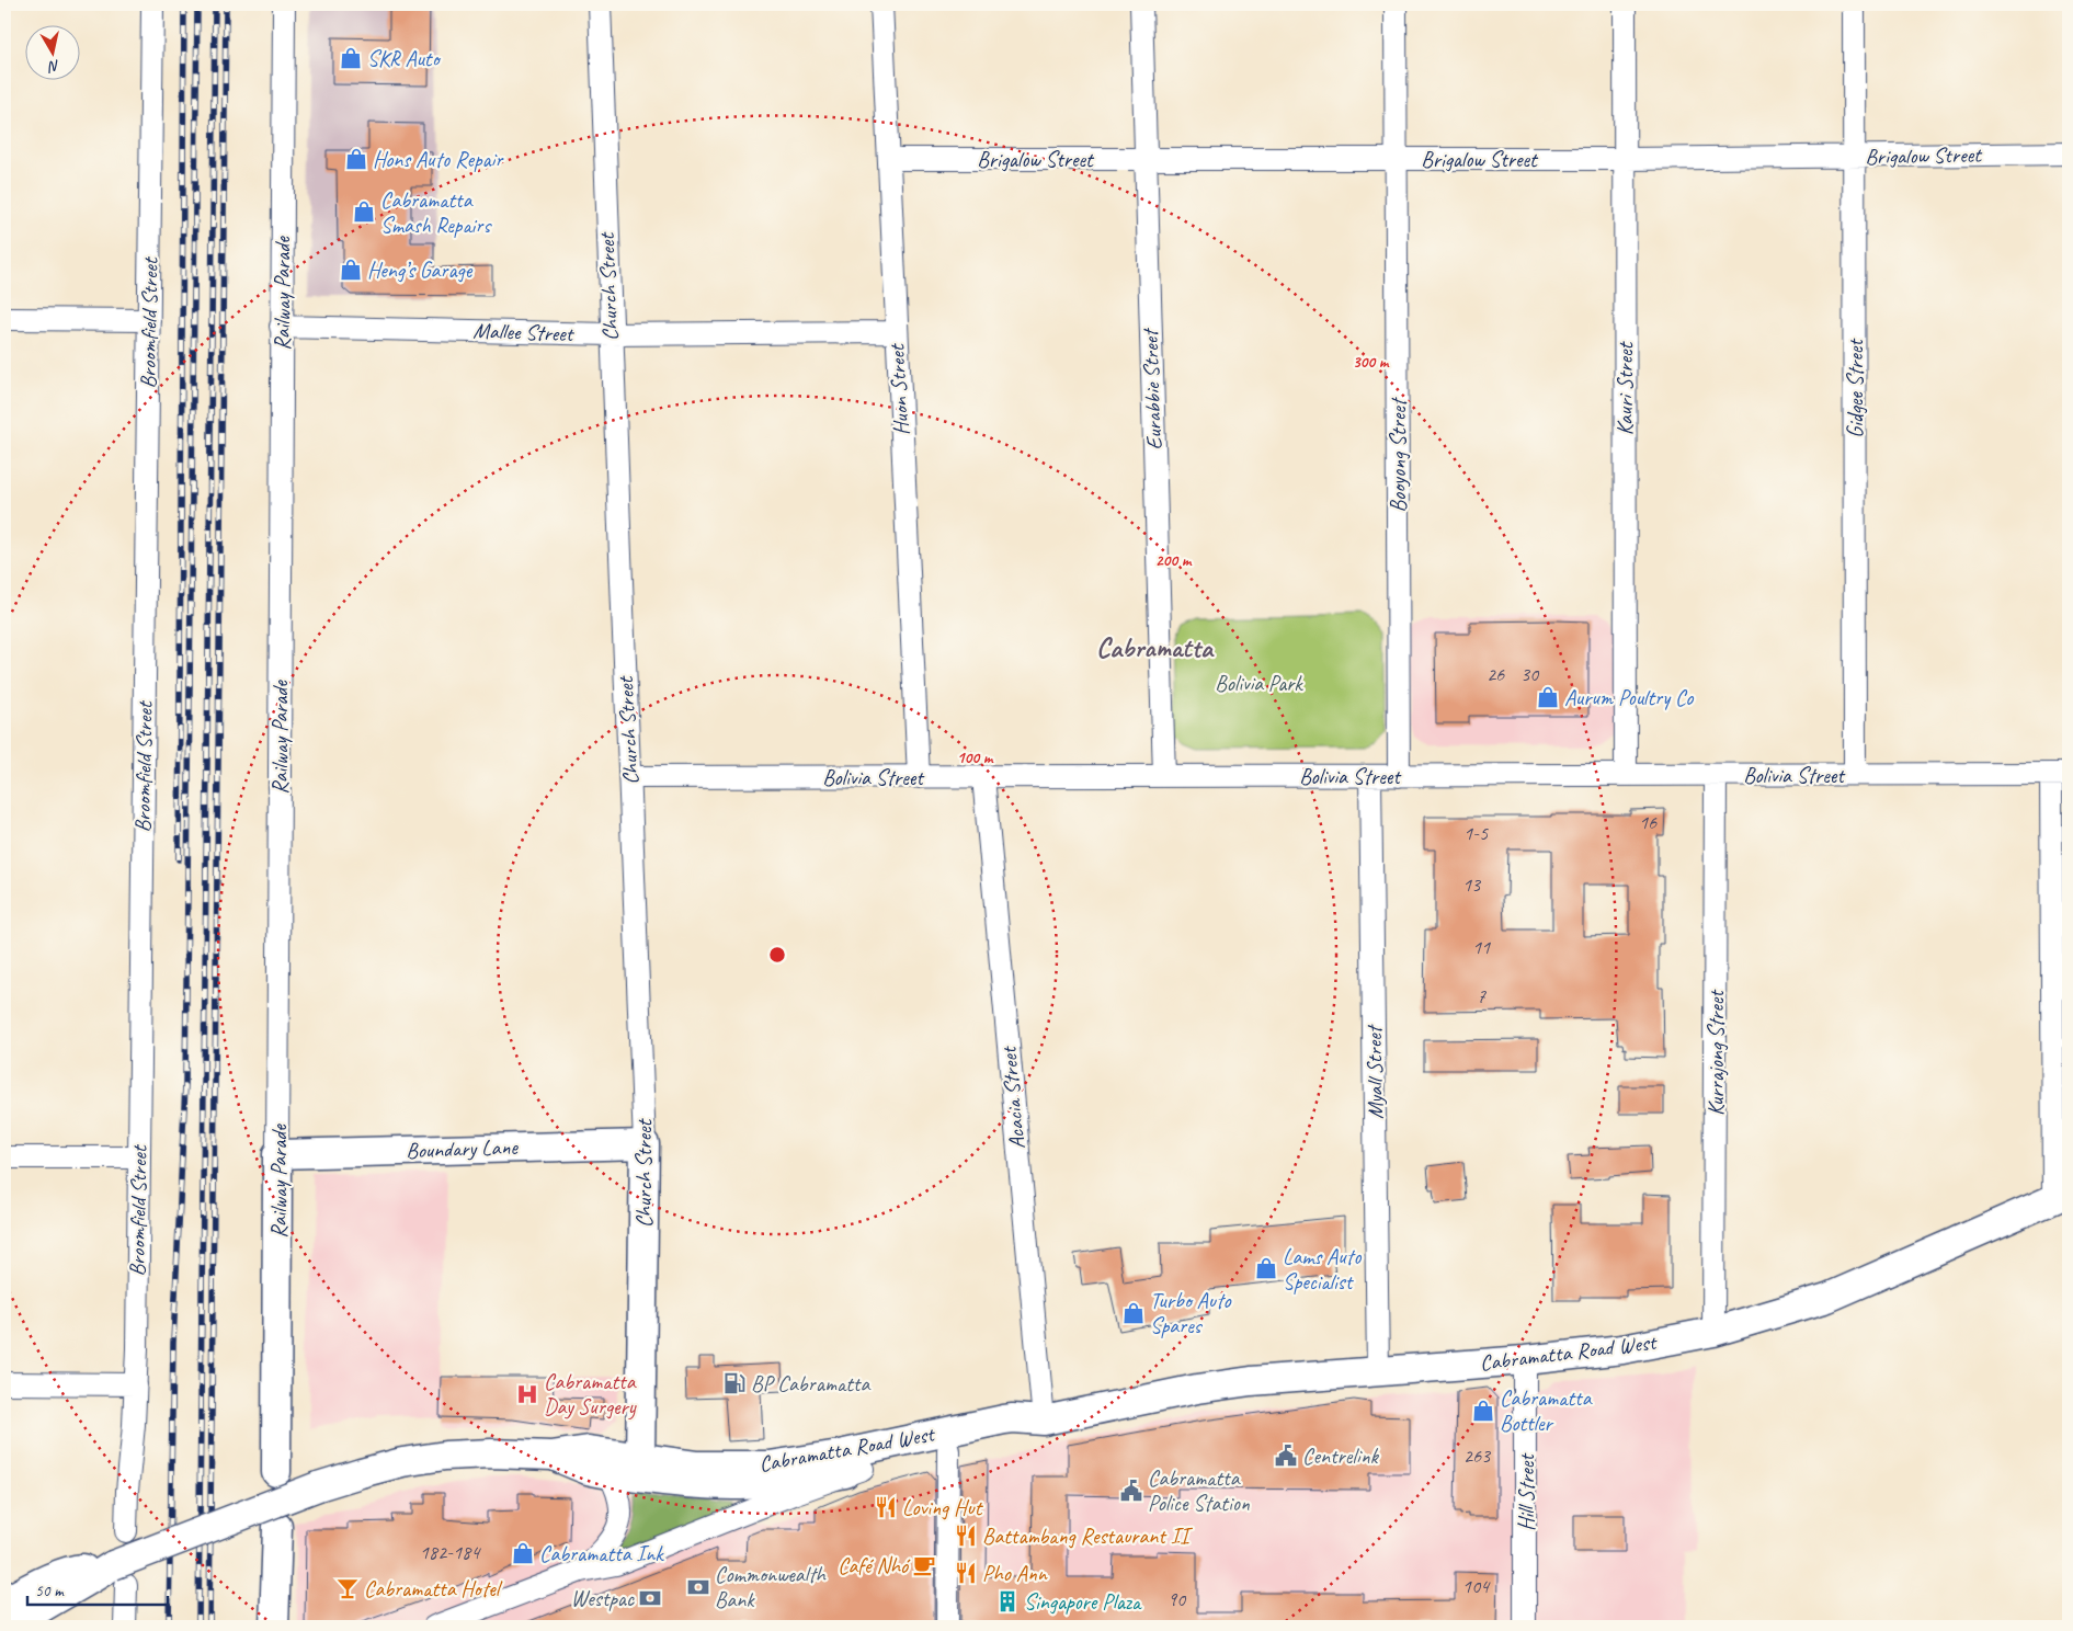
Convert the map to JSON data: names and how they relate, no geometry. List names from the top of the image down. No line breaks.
{"streets":{"main road":["Church Street","Railway Parade","Boundary Lane","Cabramatta Road West"],"street":["Brigalow Street","Broomfield Street","Mallee Street","Kauri Street","Gidgee Street","Huon Street","Eurabbie Street","Booyong Street","Bolivia Street","Kurrajong Street","Myall Street","Acacia Street","Hill Street"]},"crossings":[["Brigalow Street","Kauri Street"],["Brigalow Street","Gidgee Street"],["Brigalow Street","Huon Street"],["Brigalow Street","Eurabbie Street"],["Brigalow Street","Booyong Street"],["Church Street","Mallee Street"],["Church Street","Bolivia Street"],["Church Street","Boundary Lane"],["Church Street","Cabramatta Road West"],["Railway Parade","Mallee Street"],["Railway Parade","Boundary Lane"],["Mallee Street","Huon Street"],["Kauri Street","Bolivia Street"],["Gidgee Street","Bolivia Street"],["Huon Street","Bolivia Street"],["Eurabbie Street","Bolivia Street"],["Booyong Street","Bolivia Street"],["Bolivia Street","Kurrajong Street"],["Bolivia Street","Myall Street"],["Bolivia Street","Acacia Street"],["Kurrajong Street","Cabramatta Road West"],["Myall Street","Cabramatta Road West"],["Acacia Street","Cabramatta Road West"],["Cabramatta Road West","Hill Street"]],"districts":["Cabramatta"],"parks":["Bolivia Park"],"places":{"shop":["SKR Auto","Hons Auto Repair","Cabramatta Smash Repairs","Heng’s Garage","Aurum Poultry Co","Lams Auto Specialist","Turbo Auto Spares","Cabramatta Bottler","Cabramatta Ink"],"fuel station":["BP Cabramatta"],"hospital":["Cabramatta Day Surgery"],"public building":["Centrelink","Cabramatta Police Station"],"restaurant":["Loving Hut","Battambang Restaurant II","Pho Ann"],"cafe":["Café Nhó"],"bank":["Commonwealth Bank","Westpac"],"bar":["Cabramatta Hotel"],"building":["Singapore Plaza"]},"house_numbers":["26","30","16","1-5","13","11","7","263","182-184","104","90"],"scale_bar":"50 m","north":"bottom","rings":["300 m","200 m","100 m"]}
